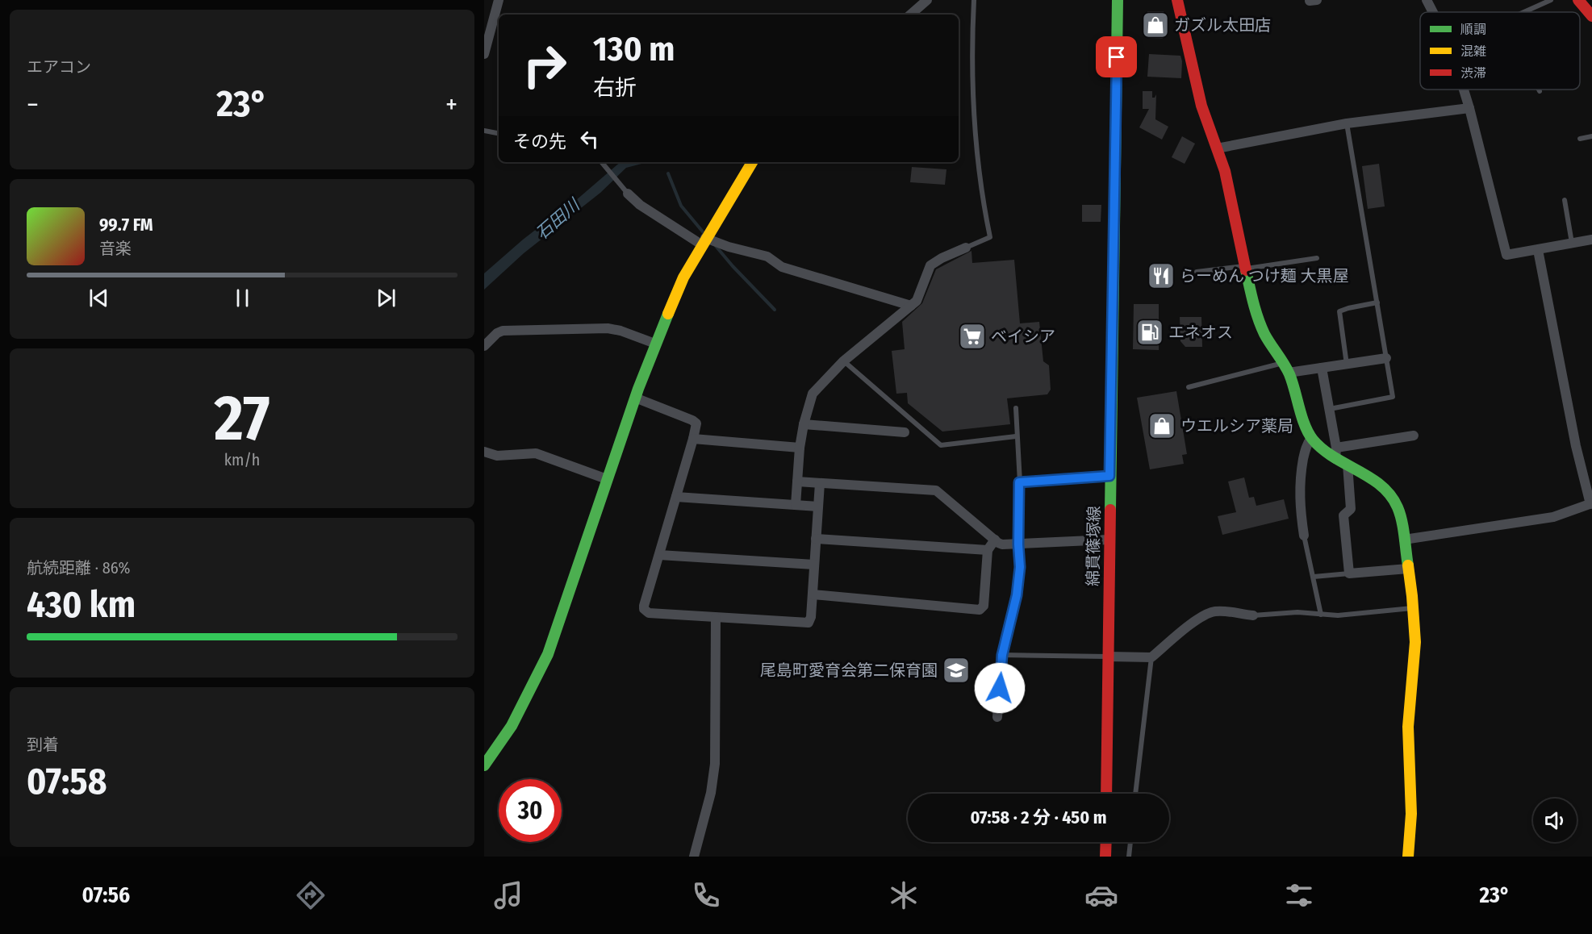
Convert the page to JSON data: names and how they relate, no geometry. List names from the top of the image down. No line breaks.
{"streets":{"street":["綿貫篠塚線"]},"water":["石田川"],"places":{"shop":["ガズル太田店","ウエルシア薬局"],"restaurant":["らーめん つけ麺 大黒屋"],"fuel station":["エネオス"],"supermarket":["ベイシア"],"school or university":["尾島町愛育会第二保育園"]},"legend":["順調","混雑","渋滞"],"page":{"tile":["エアコン",["27","km/h"],["航続距離 · 86%","430 km"],["到着","07:58"]],"turn":["130 m","右折"],"heat":["−","23°","+"],"then":"その先","song":["99.7 FM","音楽"],"limit":"30","trip":"07:58 · 2 分 · 450 m","tabs":["07:56","23°"]}}
